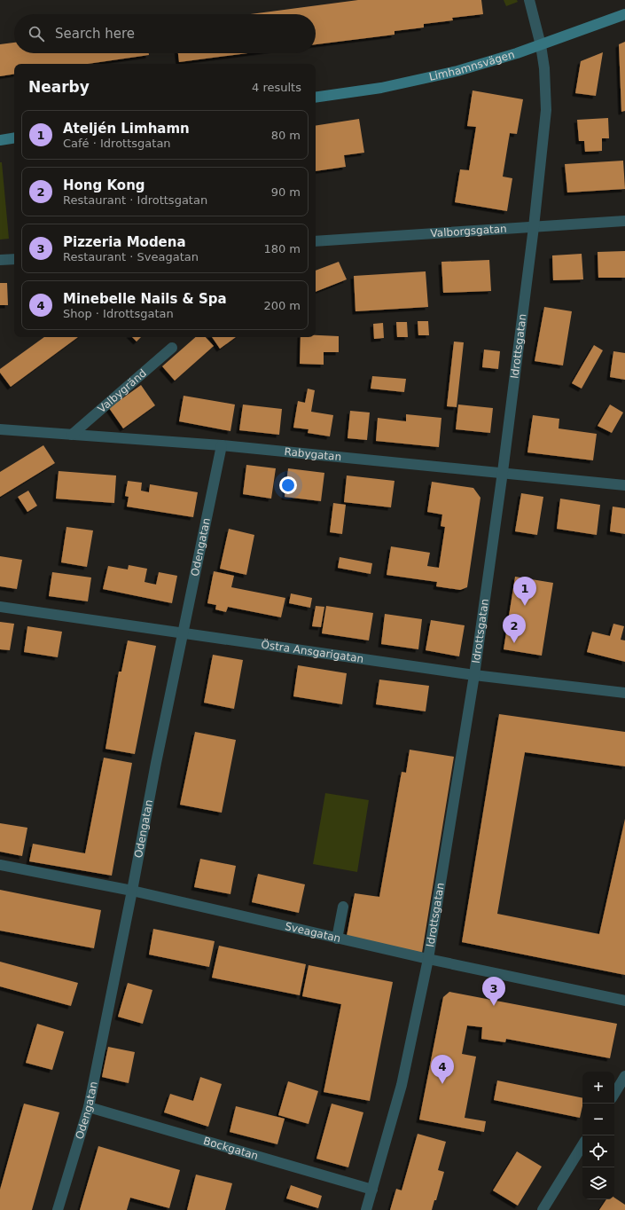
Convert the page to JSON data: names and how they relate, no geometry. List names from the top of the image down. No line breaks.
{"streets":{"main road":["Limhamnsvägen"],"street":["Valborgsgatan","Idrottsgatan","Valbygränd","Rabygatan","Odengatan","Östra Ansgarigatan","Sveagatan","Bockgatan"]},"crossings":[["Limhamnsvägen","Idrottsgatan"],["Valborgsgatan","Idrottsgatan"],["Idrottsgatan","Rabygatan"],["Idrottsgatan","Östra Ansgarigatan"],["Idrottsgatan","Sveagatan"],["Idrottsgatan","Bockgatan"],["Valbygränd","Rabygatan"],["Rabygatan","Odengatan"],["Odengatan","Östra Ansgarigatan"],["Odengatan","Sveagatan"],["Odengatan","Bockgatan"]],"page":{"search":"Search here","heading":["Nearby","4 results"],"list":[{"mark":"1","name":"Ateljén Limhamn","note":"Café · Idrottsgatan","value":"80 m"},{"mark":"2","name":"Hong Kong","note":"Restaurant · Idrottsgatan","value":"90 m"},{"mark":"3","name":"Pizzeria Modena","note":"Restaurant · Sveagatan","value":"180 m"},{"mark":"4","name":"Minebelle Nails & Spa","note":"Shop · Idrottsgatan","value":"200 m"}],"pins":["1","2","3","4"],"map_buttons":["+","−"]}}
